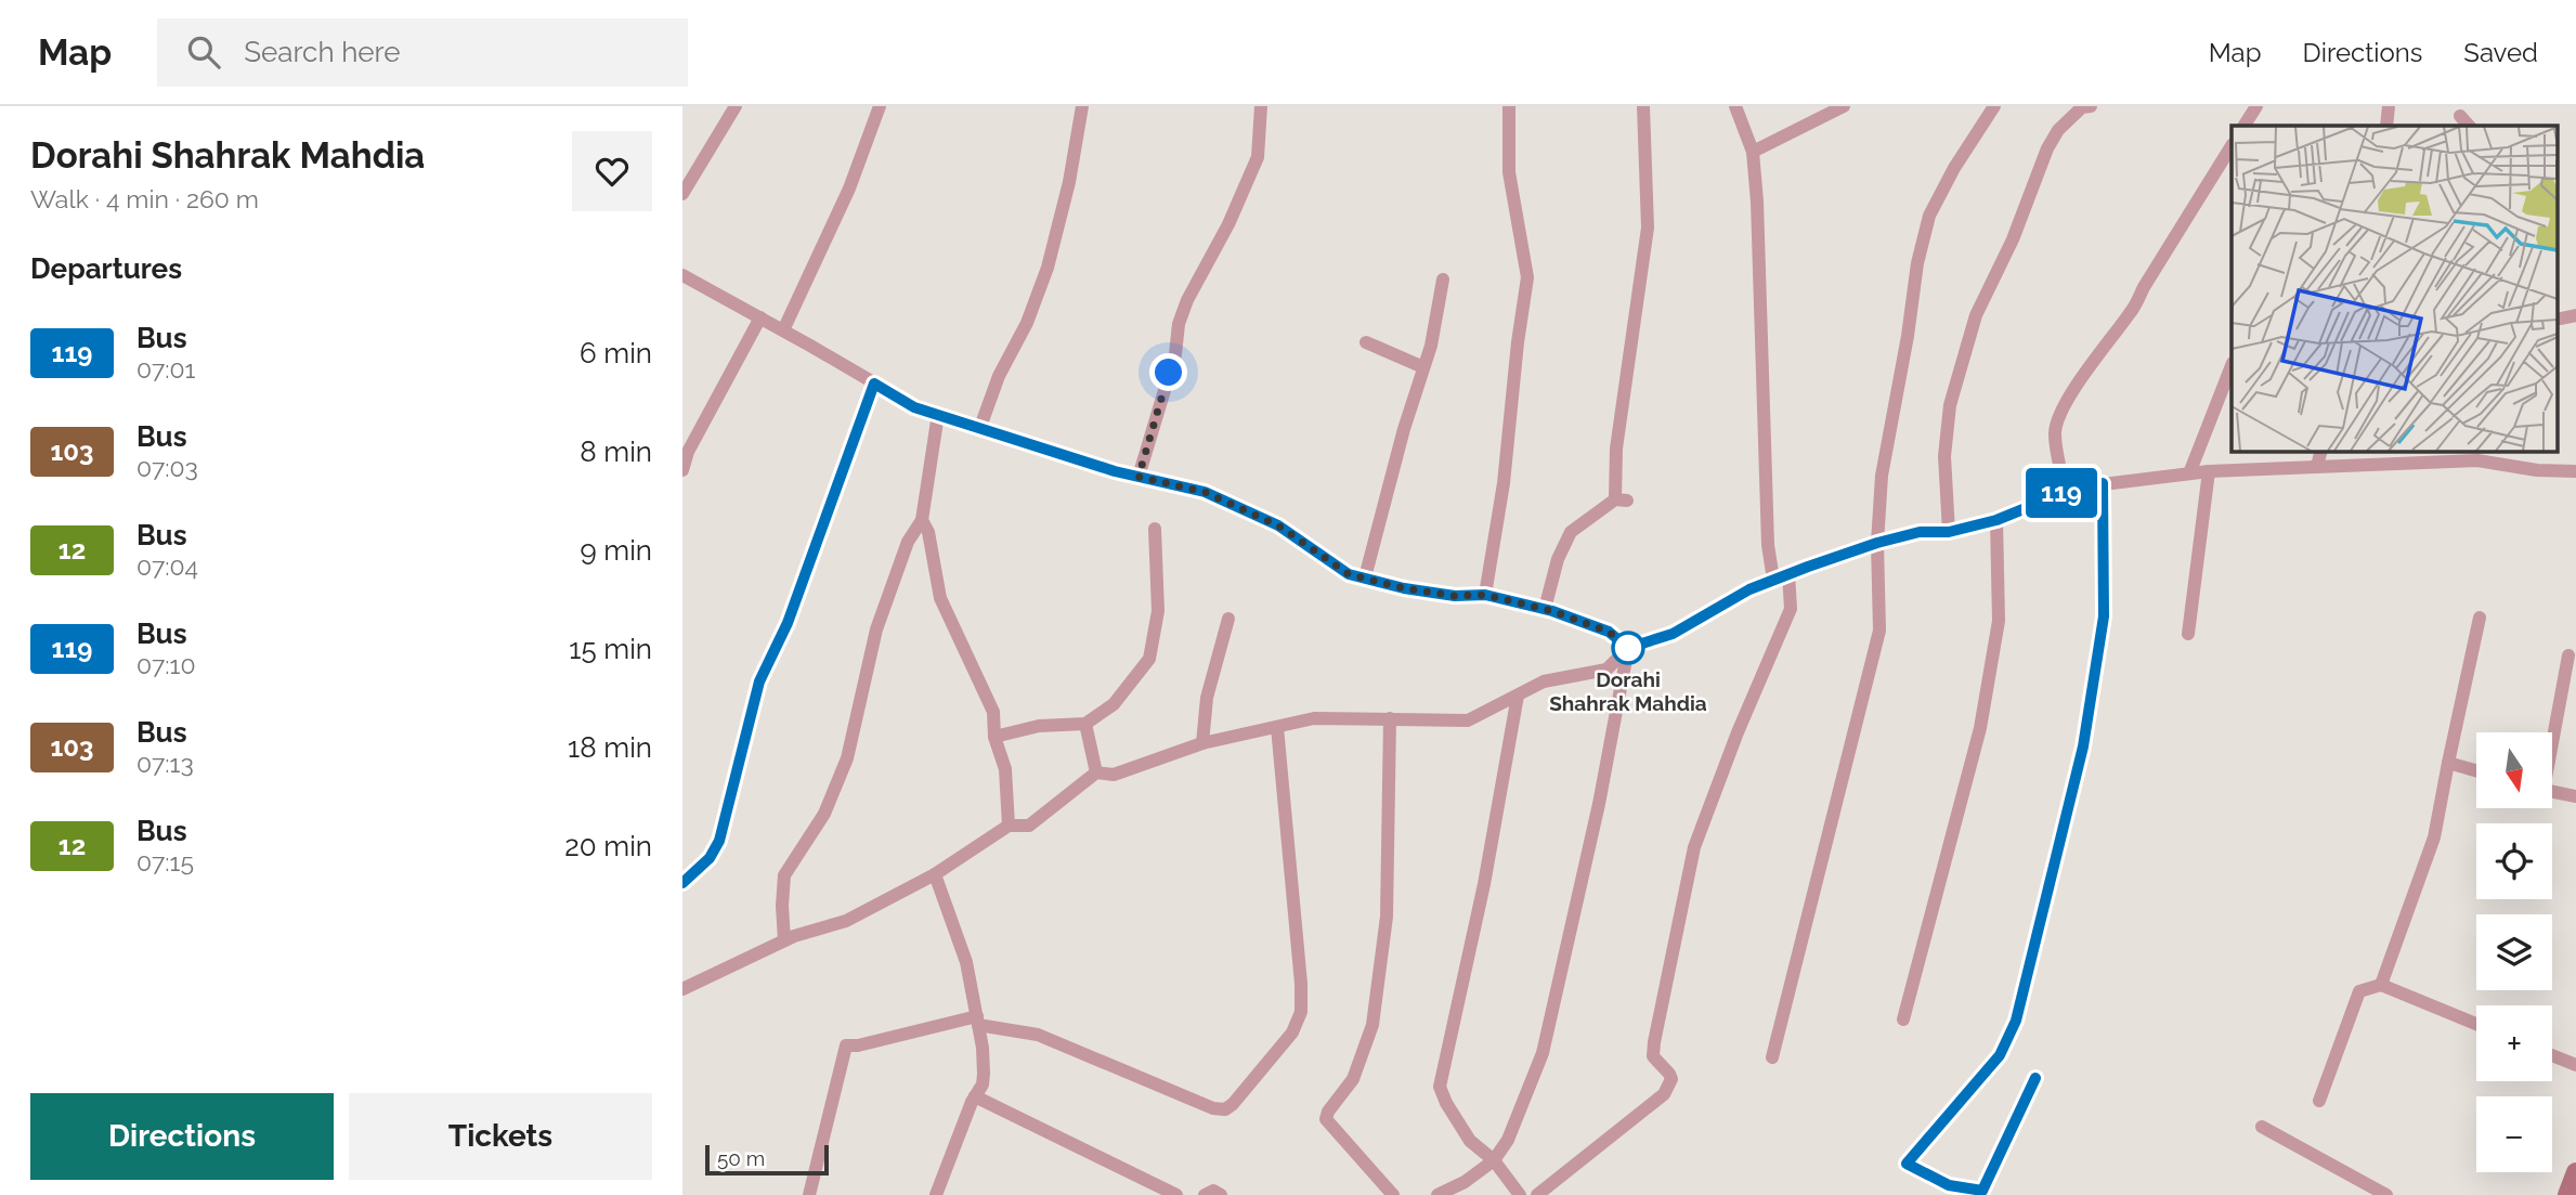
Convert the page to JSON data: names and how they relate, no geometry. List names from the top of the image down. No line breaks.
{"places":["Dorahi Shahrak Mahdia"],"lines":["bus line 119"],"scale_bar":"50 m","north":"bottom","page":{"header":"Map","search":"Search here","nav":["Map","Directions","Saved"],"heading":[["Dorahi Shahrak Mahdia","Walk · 4 min · 260 m"],"Departures"],"on_map":"119","list":[{"mark":"119","name":"Bus","note":"07:01","value":"6 min"},{"mark":"103","name":"Bus","note":"07:03","value":"8 min"},{"mark":"12","name":"Bus","note":"07:04","value":"9 min"},{"mark":"119","name":"Bus","note":"07:10","value":"15 min"},{"mark":"103","name":"Bus","note":"07:13","value":"18 min"},{"mark":"12","name":"Bus","note":"07:15","value":"20 min"}],"map_buttons":["+","−"],"buttons":["Directions","Tickets"],"scale":"50 m"}}
